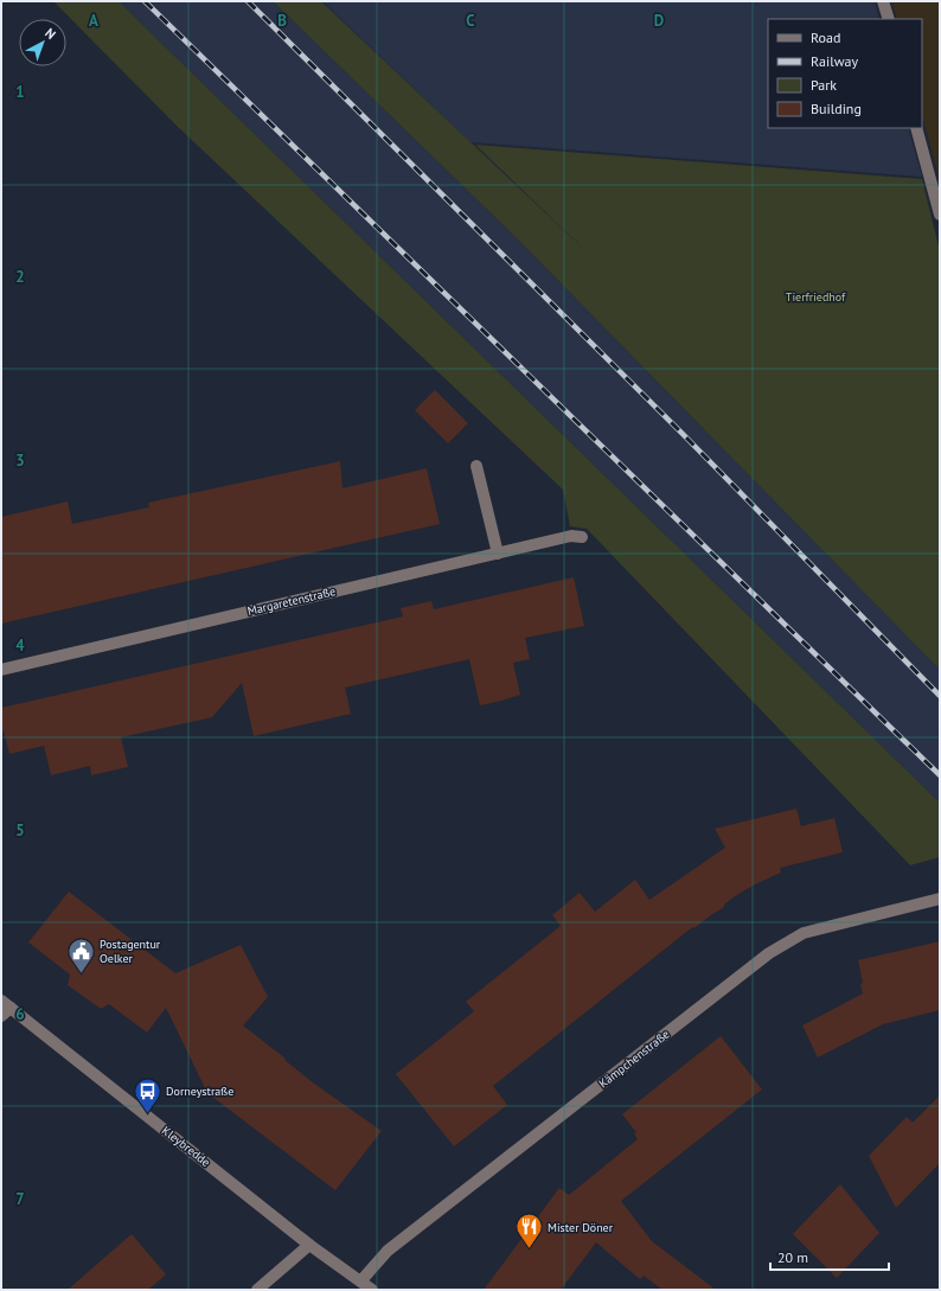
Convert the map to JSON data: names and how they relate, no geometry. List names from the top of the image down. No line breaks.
{"streets":{"street":["Margaretenstraße","Kämpchenstraße","Kleybredde"]},"crossings":[["Kämpchenstraße","Kleybredde"]],"parks":["Tierfriedhof"],"places":{"public building":["Postagentur Oelker"],"bus stop":["Dorneystraße"],"restaurant":["Mister Döner"]},"legend":["Road","Railway","Park","Building"],"scale_bar":"20 m","north":"top right","grid":{"columns":["A","B","C","D"],"rows":["1","2","3","4","5","6","7"]}}
